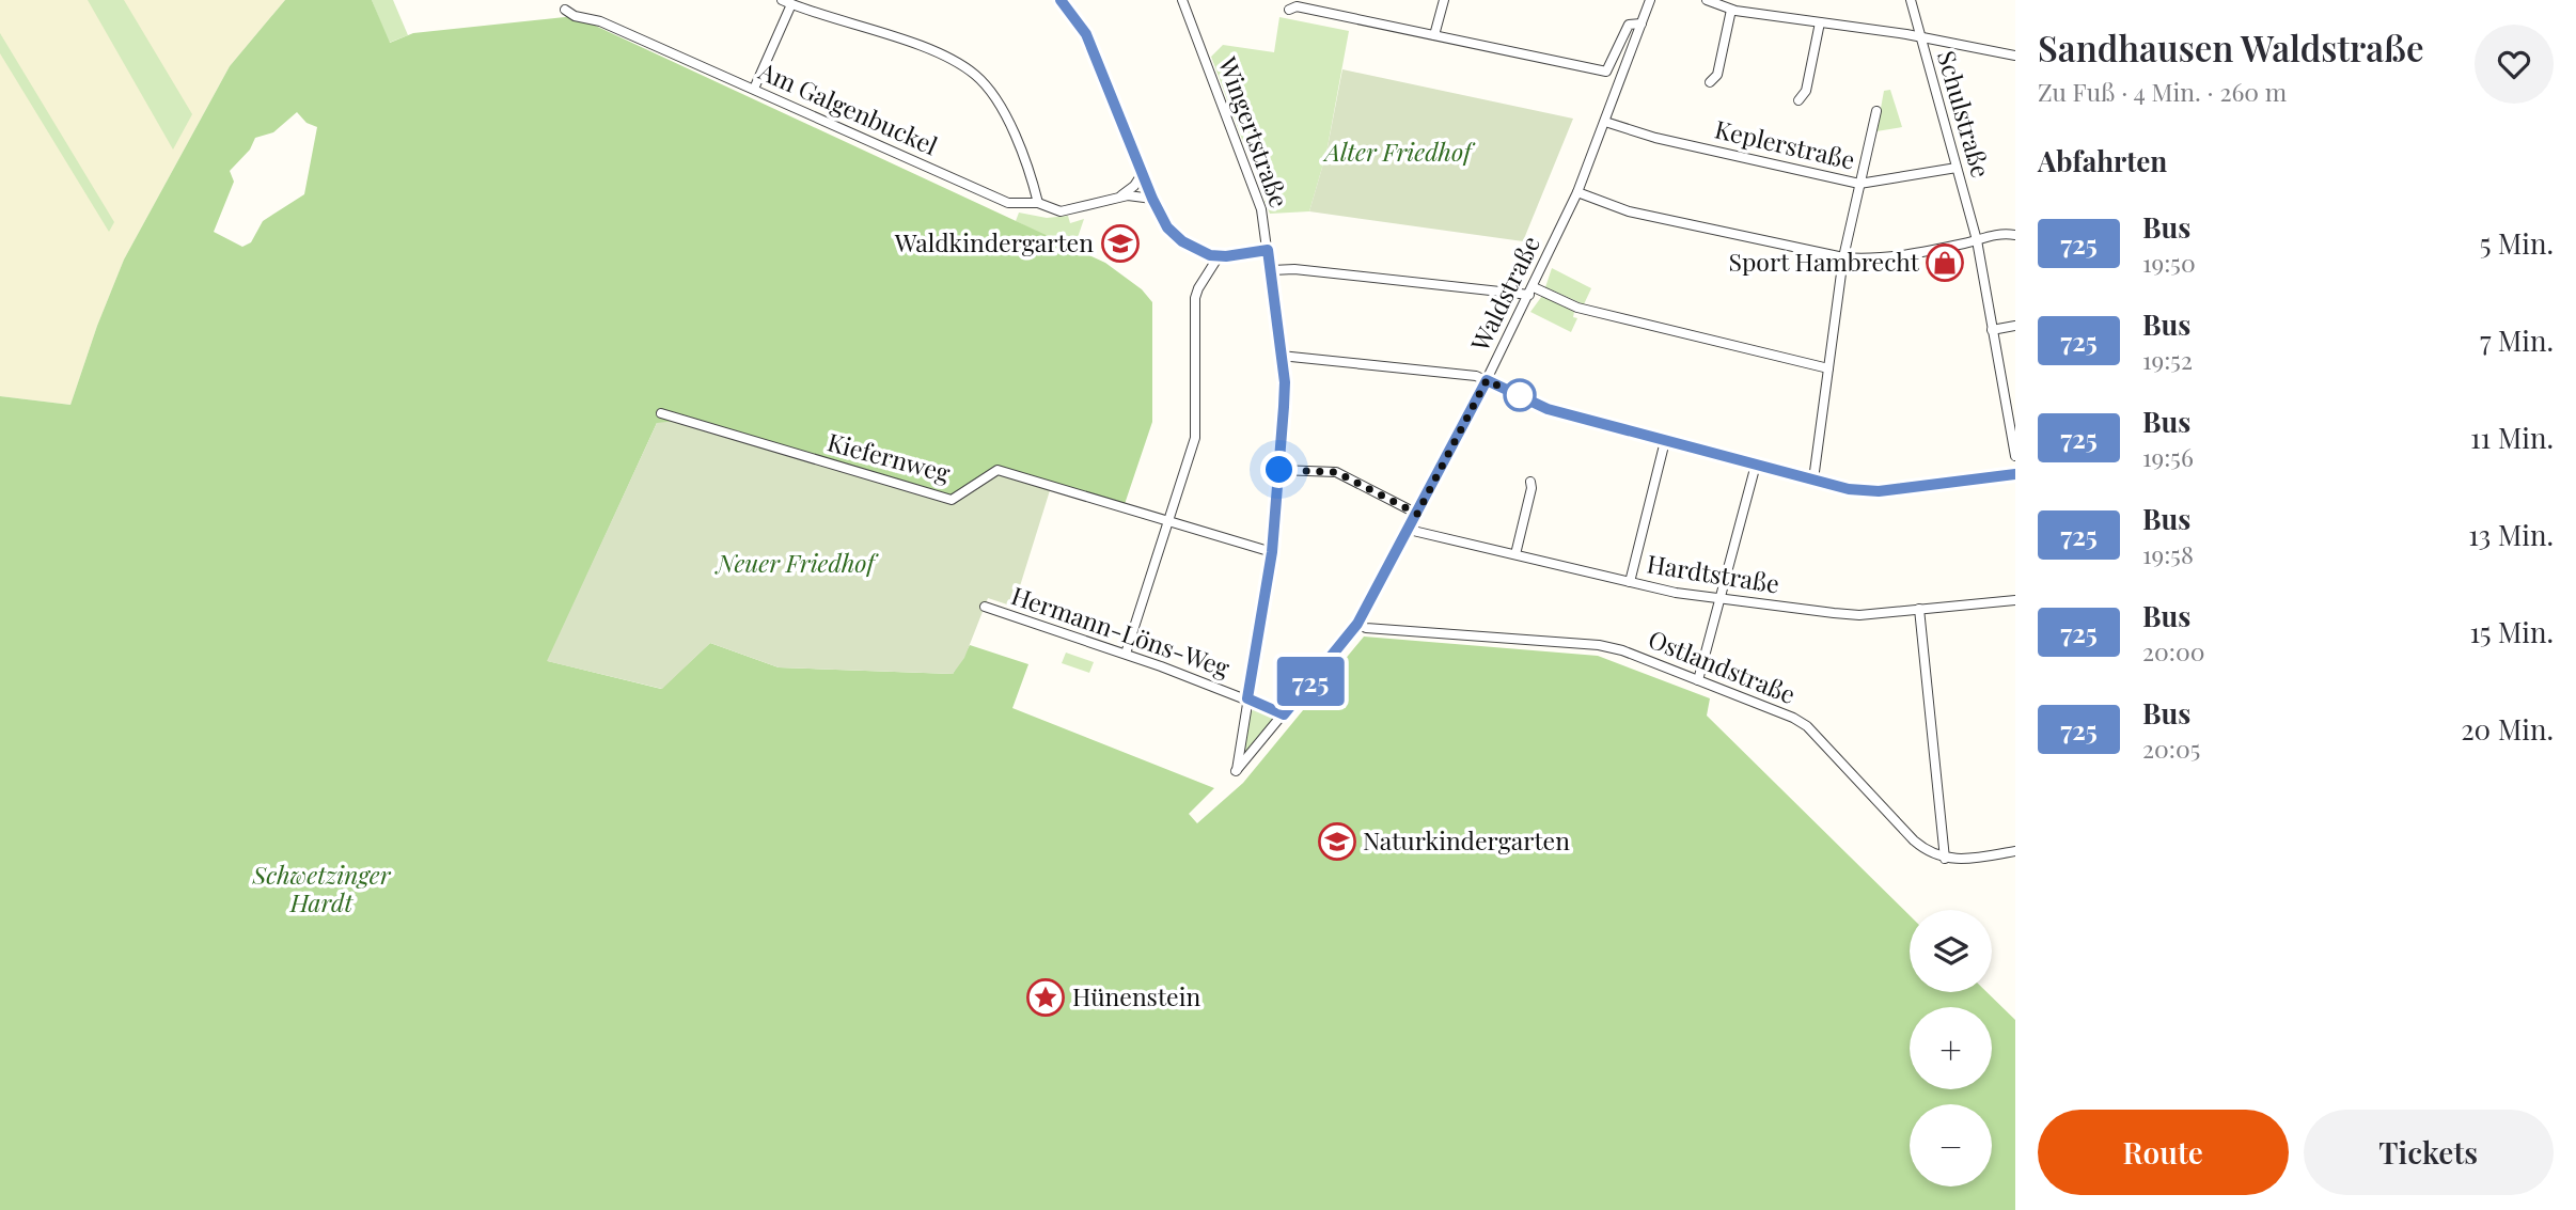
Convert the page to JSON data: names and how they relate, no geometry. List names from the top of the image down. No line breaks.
{"streets":{"street":["Am Galgenbuckel","Schulstraße","Wingertstraße","Keplerstraße","Waldstraße","Kiefernweg","Hardtstraße","Hermann-Löns-Weg","Ostlandstraße"]},"crossings":[["Schulstraße","Keplerstraße"],["Wingertstraße","Waldstraße"],["Wingertstraße","Kiefernweg"],["Wingertstraße","Hermann-Löns-Weg"],["Keplerstraße","Waldstraße"],["Waldstraße","Hardtstraße"],["Waldstraße","Hermann-Löns-Weg"],["Waldstraße","Ostlandstraße"]],"parks":["Alter Friedhof","Neuer Friedhof","Schwetzinger Hardt"],"places":{"school or university":["Waldkindergarten","Naturkindergarten"],"shop":["Sport Hambrecht"],"place":["Hünenstein"]},"lines":["bus line 725"],"page":{"on_map":"725","heading":[["Sandhausen Waldstraße","Zu Fuß · 4 Min. · 260 m"],"Abfahrten"],"list":[{"mark":"725","name":"Bus","note":"19:50","value":"5 Min."},{"mark":"725","name":"Bus","note":"19:52","value":"7 Min."},{"mark":"725","name":"Bus","note":"19:56","value":"11 Min."},{"mark":"725","name":"Bus","note":"19:58","value":"13 Min."},{"mark":"725","name":"Bus","note":"20:00","value":"15 Min."},{"mark":"725","name":"Bus","note":"20:05","value":"20 Min."}],"map_buttons":["+","−"],"buttons":["Route","Tickets"]}}
